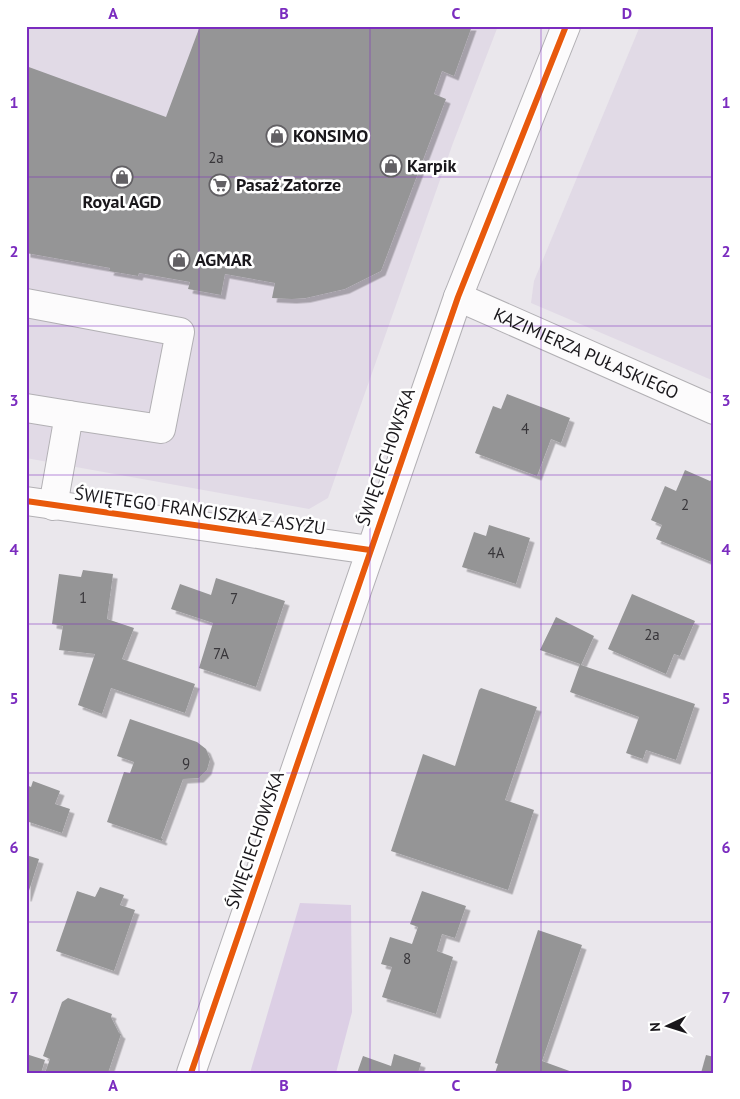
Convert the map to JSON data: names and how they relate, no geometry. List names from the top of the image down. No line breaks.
{"streets":{"street":["KAZIMIERZA PUŁASKIEGO","ŚWIĘCIECHOWSKA","ŚWIĘTEGO FRANCISZKA Z ASYŻU"]},"crossings":[["KAZIMIERZA PUŁASKIEGO","ŚWIĘCIECHOWSKA"],["ŚWIĘCIECHOWSKA","ŚWIĘTEGO FRANCISZKA Z ASYŻU"]],"places":{"shop":["KONSIMO","Karpik","Royal AGD","AGMAR"],"supermarket":["Pasaż Zatorze"]},"house_numbers":["2a","4","2","4A","1","7","2a","7A","9","8"],"north":"left","grid":{"columns":["A","B","C","D"],"rows":["1","2","3","4","5","6","7"]}}
